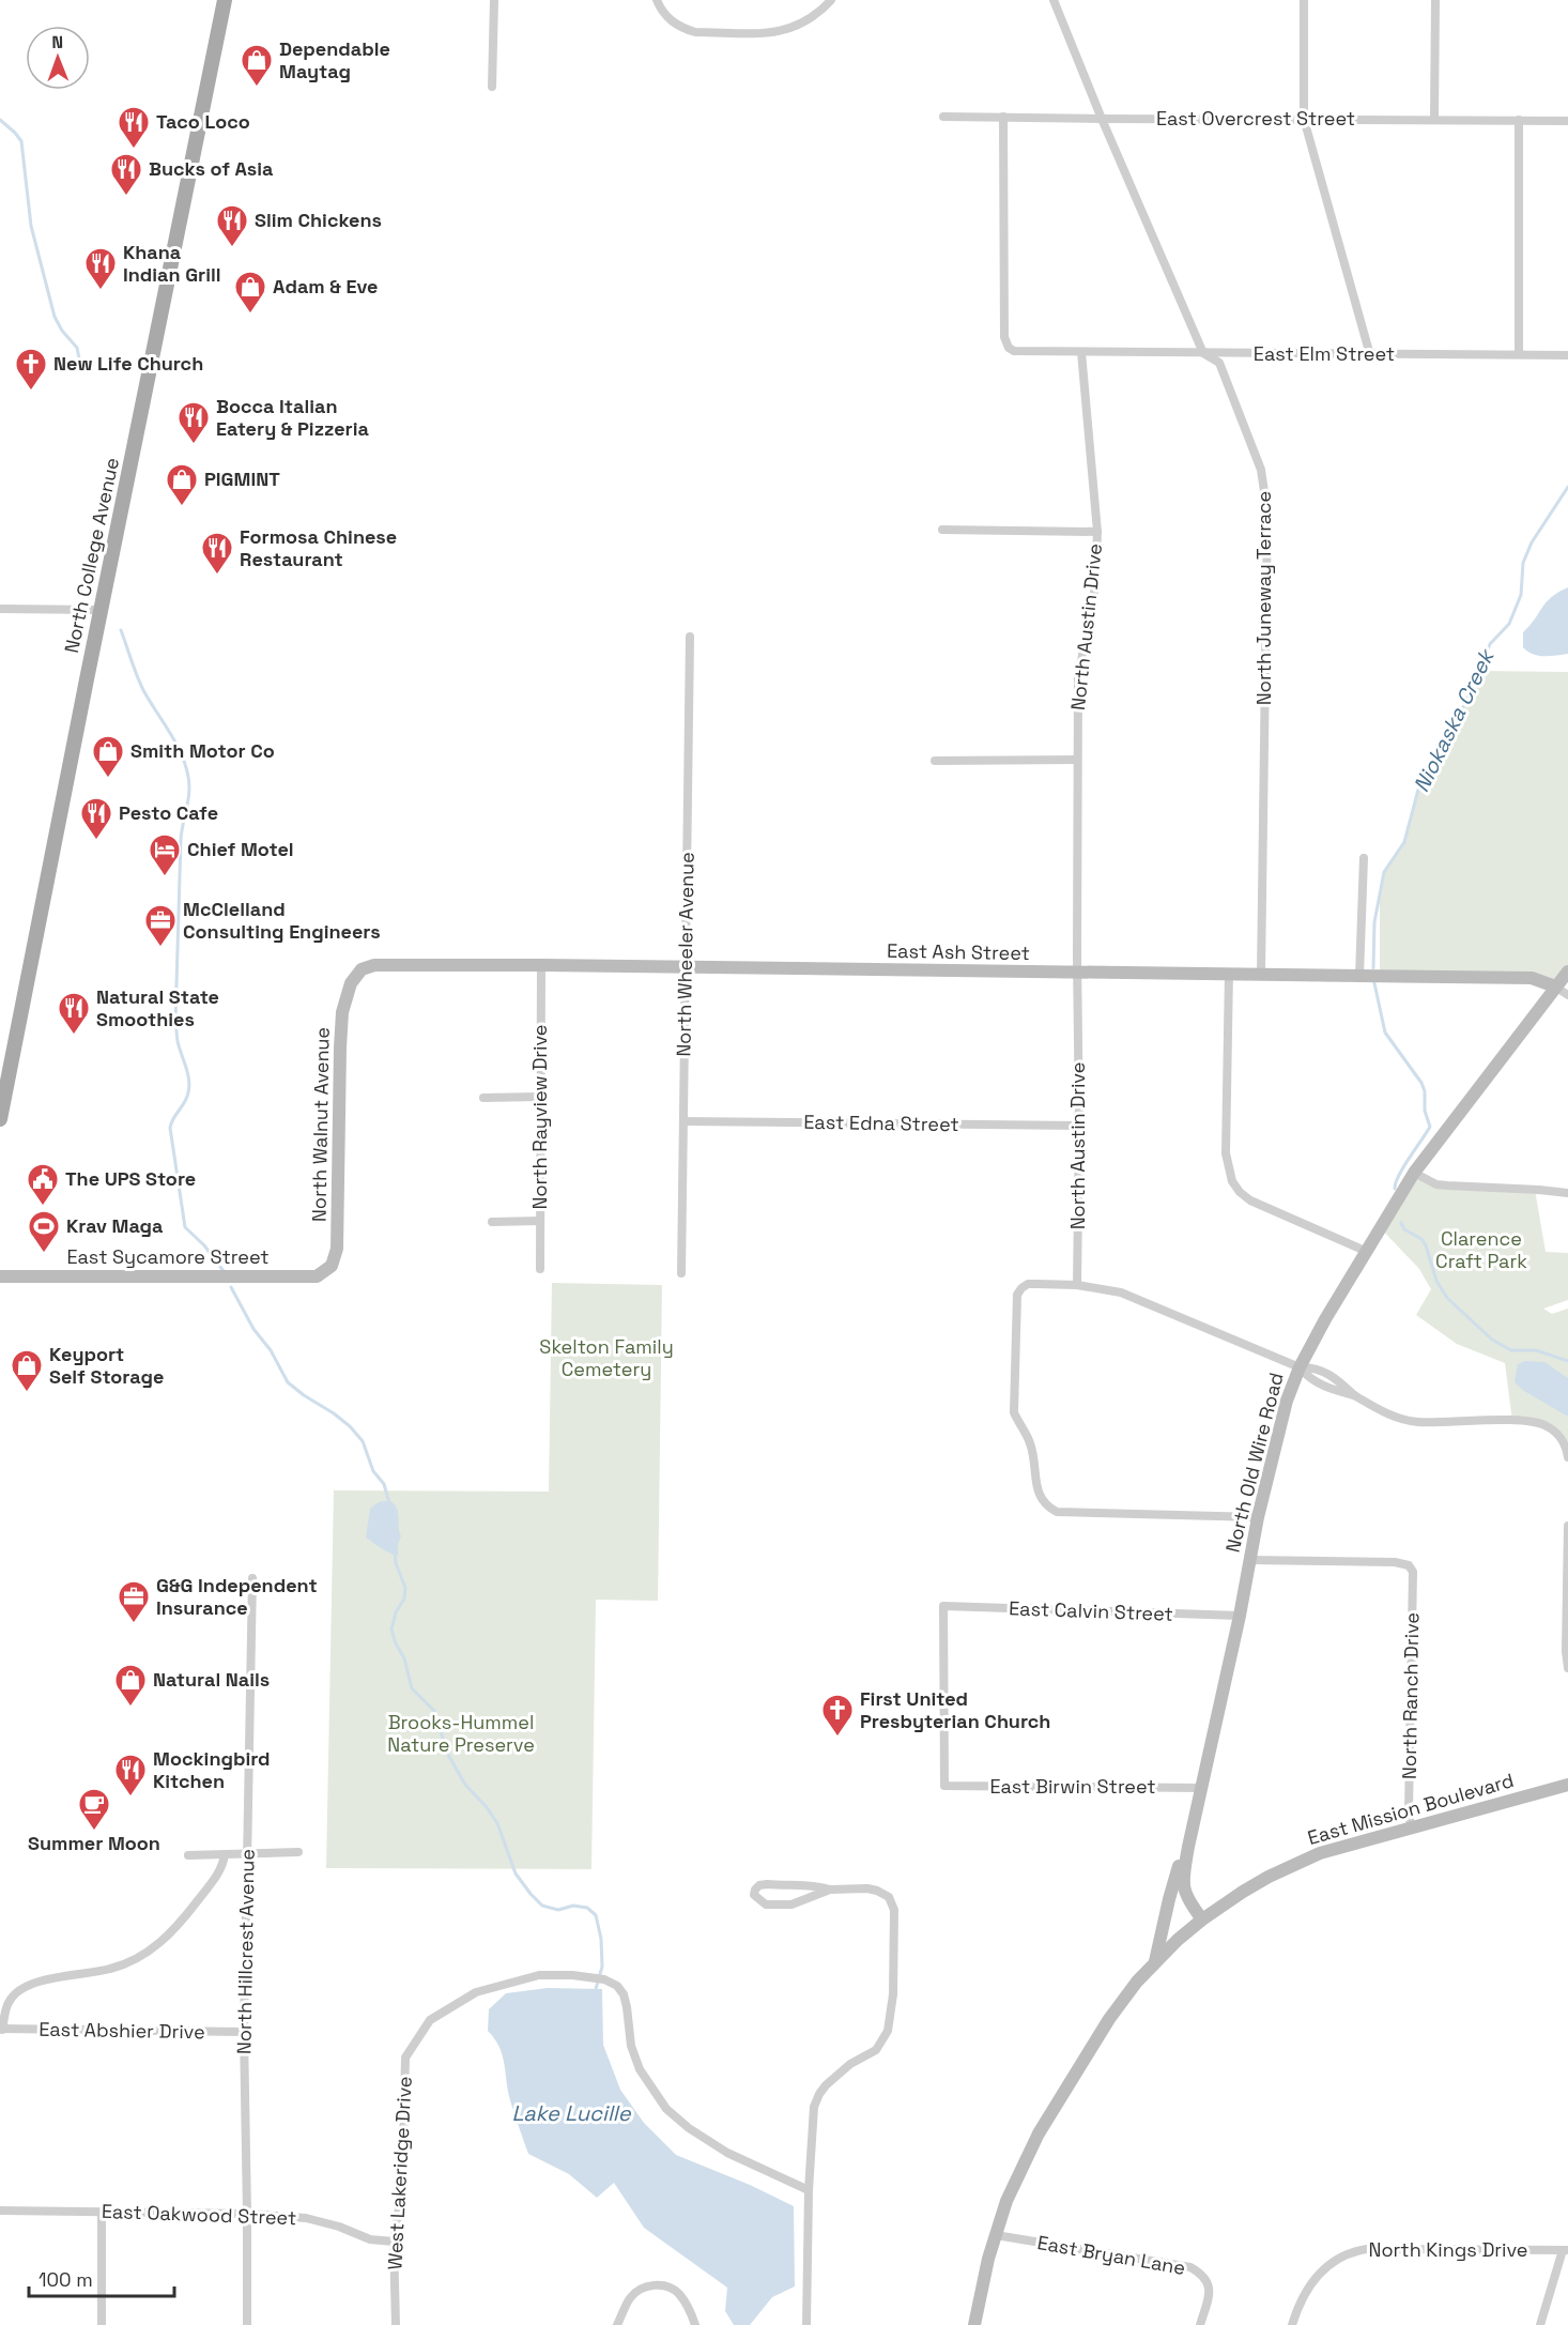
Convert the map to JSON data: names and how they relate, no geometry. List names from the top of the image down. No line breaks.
{"streets":{"main road":["North College Avenue"],"street":["East Overcrest Street","East Elm Street","North Juneway Terrace","North Austin Drive","East Ash Street","North Wheeler Avenue","North Rayview Drive","East Edna Street","North Walnut Avenue","East Sycamore Street","North Old Wire Road","East Calvin Street","North Ranch Drive","East Birwin Street","East Mission Boulevard","North Hillcrest Avenue","East Abshier Drive","West Lakeridge Drive","East Oakwood Street","North Kings Drive","East Bryan Lane"]},"crossings":[["East Overcrest Street","North Juneway Terrace"],["East Elm Street","North Juneway Terrace"],["East Elm Street","North Austin Drive"],["North Juneway Terrace","East Ash Street"],["North Austin Drive","East Ash Street"],["North Austin Drive","East Edna Street"],["East Ash Street","North Wheeler Avenue"],["East Ash Street","North Rayview Drive"],["East Ash Street","North Walnut Avenue"],["East Ash Street","North Old Wire Road"],["North Wheeler Avenue","East Edna Street"],["North Walnut Avenue","East Sycamore Street"],["North Old Wire Road","East Calvin Street"],["North Old Wire Road","North Ranch Drive"],["North Old Wire Road","East Birwin Street"],["North Old Wire Road","East Mission Boulevard"],["East Calvin Street","East Birwin Street"],["North Ranch Drive","East Mission Boulevard"],["East Mission Boulevard","East Bryan Lane"],["North Hillcrest Avenue","East Abshier Drive"],["North Hillcrest Avenue","East Oakwood Street"],["West Lakeridge Drive","East Oakwood Street"]],"water":["Niokaska Creek","Lake Lucille"],"parks":["Clarence Craft Park","Skelton Family Cemetery","Brooks-Hummel Nature Preserve"],"places":{"shop":["Dependable Maytag","Adam & Eve","PIGMINT","Smith Motor Co","Keyport Self Storage","Natural Nails"],"restaurant":["Taco Loco","Bucks of Asia","Slim Chickens","Khana Indian Grill","Bocca Italian Eatery & Pizzeria","Formosa Chinese Restaurant","Pesto Cafe","Natural State Smoothies","Mockingbird Kitchen"],"church":["New Life Church","First United Presbyterian Church"],"hotel":["Chief Motel"],"office":["McClelland Consulting Engineers","G&G Independent Insurance"],"public building":["The UPS Store"],"sports":["Krav Maga"],"cafe":["Summer Moon"]},"scale_bar":"100 m","north":"top"}
